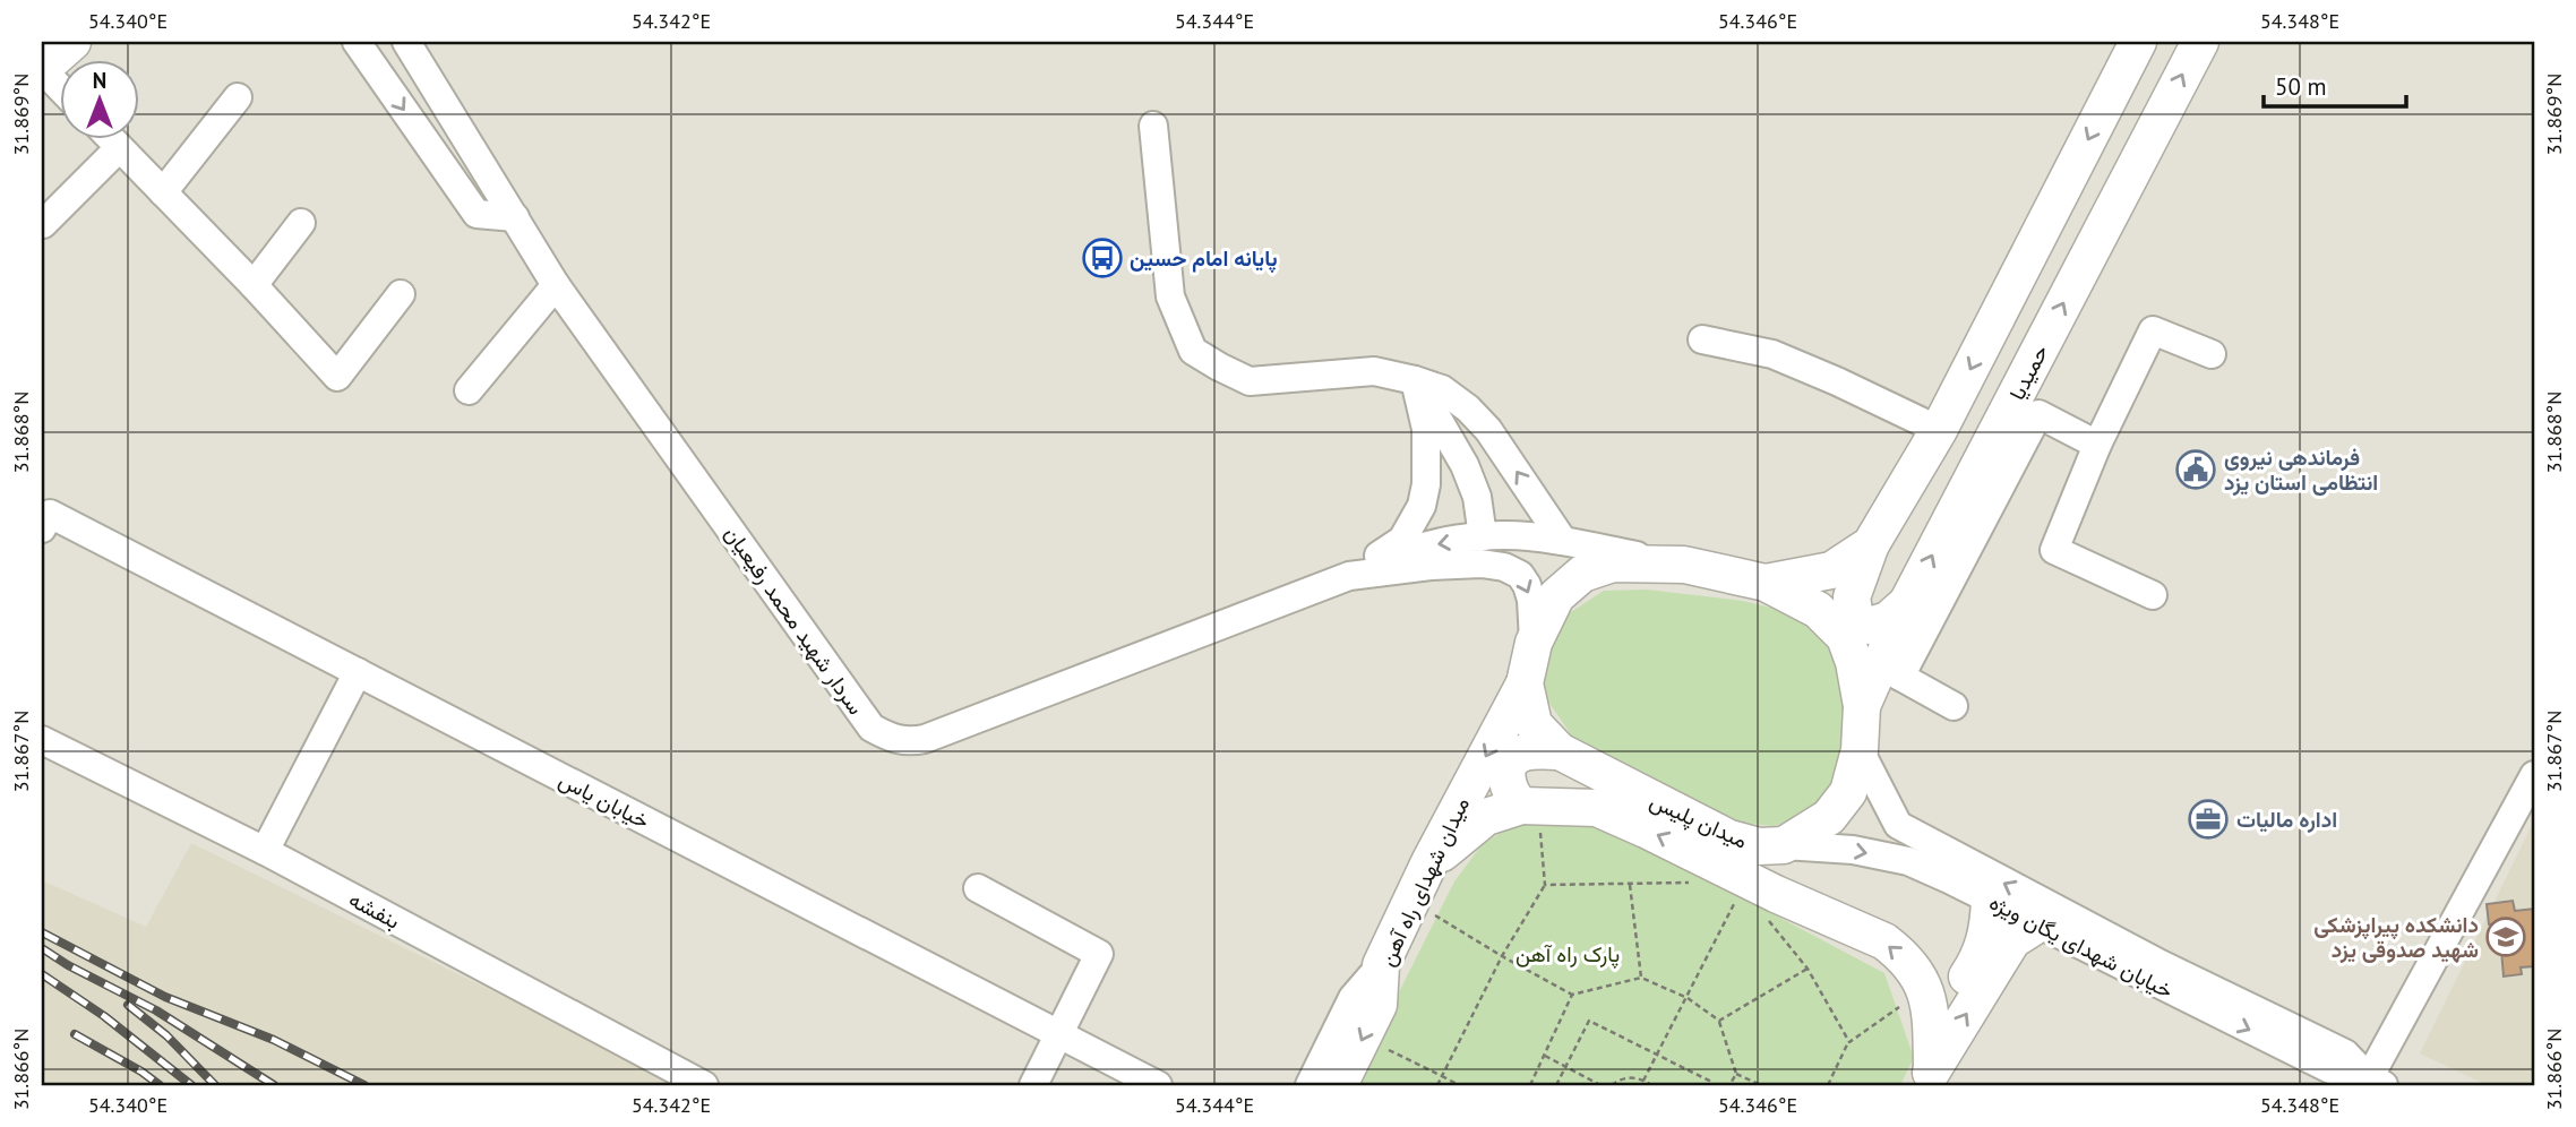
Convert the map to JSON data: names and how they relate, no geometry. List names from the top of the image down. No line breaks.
{"streets":{"main road":["حمیدیا","میدان پلیس","میدان شهدای راه آهن"],"street":["سردار شهید محمد رفیعیان","خیابان یاس","بنفشه","خیابان شهدای یگان ویژه"]},"crossings":[["حمیدیا","میدان پلیس"],["سردار شهید محمد رفیعیان","میدان پلیس"],["میدان پلیس","میدان شهدای راه آهن"],["میدان پلیس","خیابان شهدای یگان ویژه"]],"one_way":["میدان شهدای راه آهن"],"parks":["پارک راه آهن"],"places":{"bus stop":["پایانه امام حسین"],"public building":["فرماندهی نیروی انتظامی استان یزد"],"office":["اداره مالیات"],"school or university":["دانشکده پیراپزشکی شهید صدوقی یزد"]},"scale_bar":"50 m","north":"top","coordinates":["54.340°E","54.342°E","54.344°E","54.346°E","54.348°E","31.869°N","31.868°N","31.867°N","31.866°N"]}
